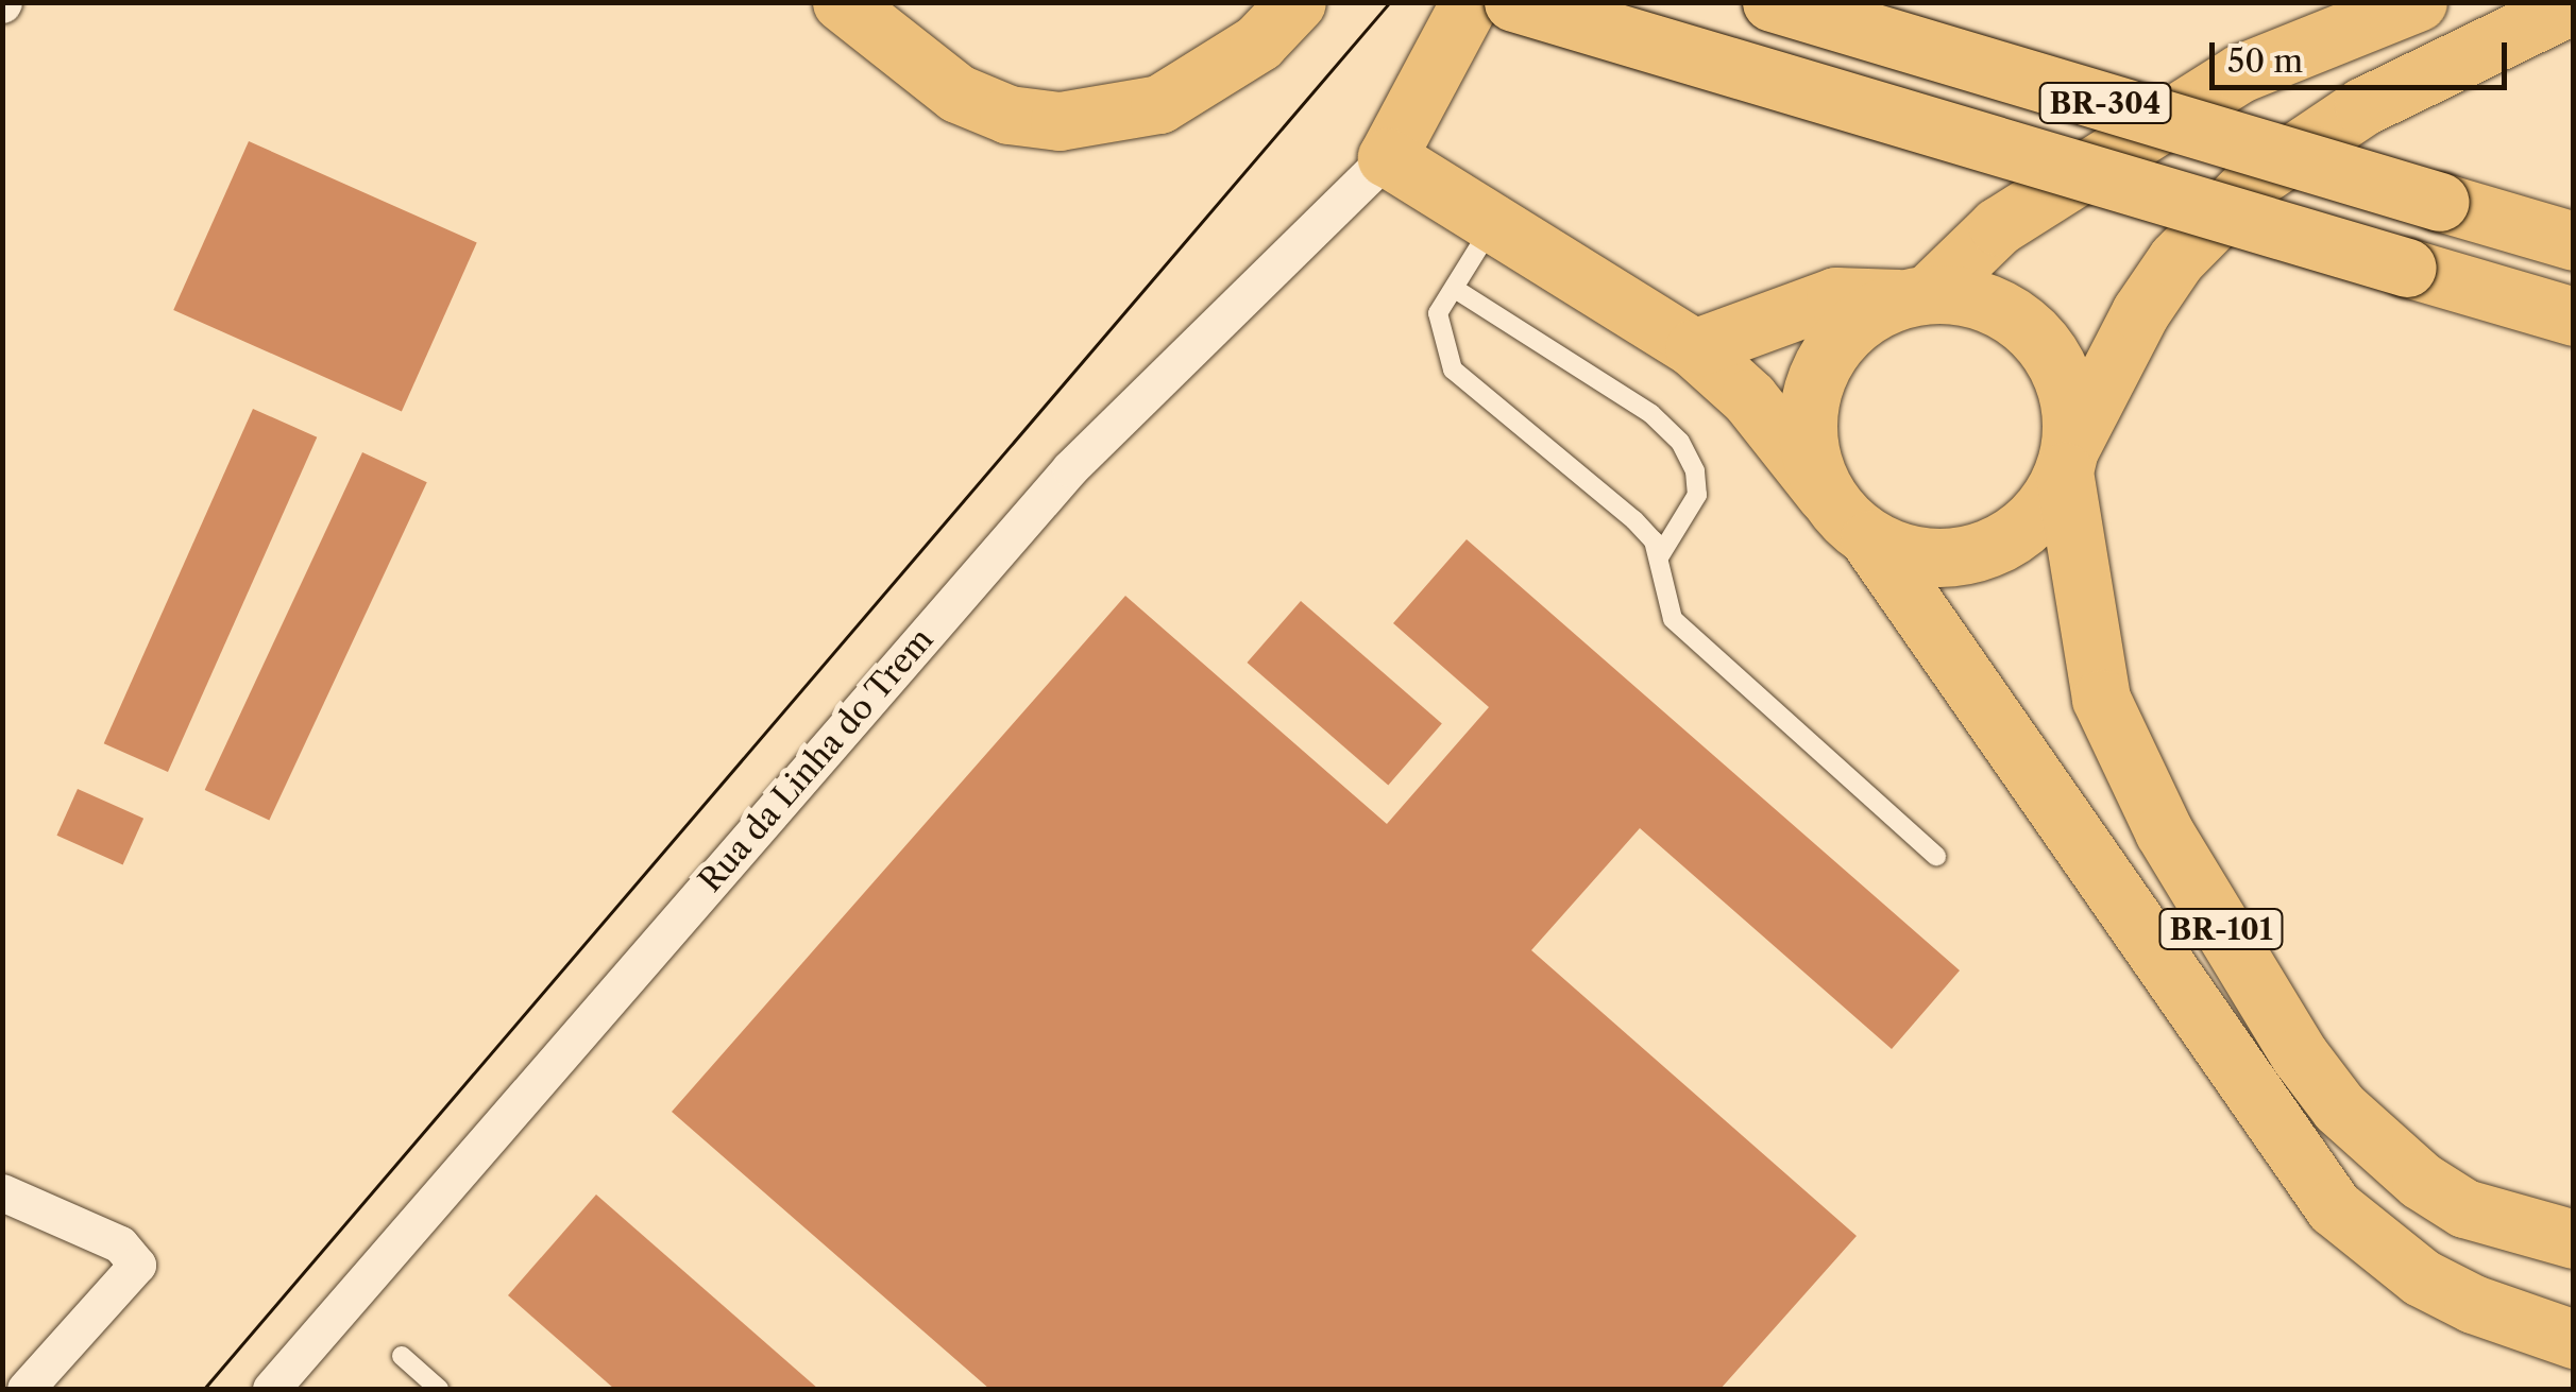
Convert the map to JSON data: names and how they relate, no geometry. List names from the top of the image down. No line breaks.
{"streets":{"main road":["BR-304","BR-101"],"street":["Rua da Linha do Trem"]},"scale_bar":"50 m"}
